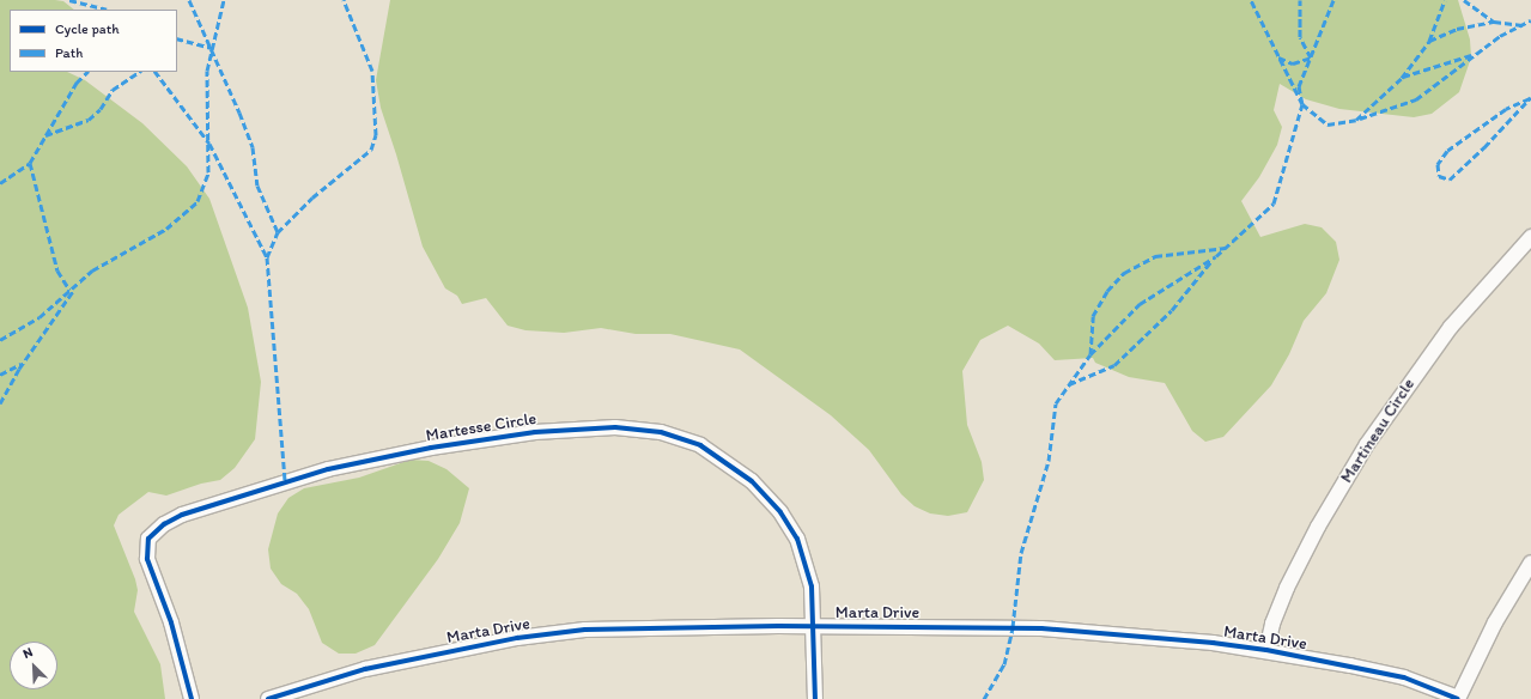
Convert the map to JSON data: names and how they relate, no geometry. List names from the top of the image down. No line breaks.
{"streets":{"street":["Martesse Circle","Martineau Circle","Marta Drive"]},"crossings":[["Martesse Circle","Marta Drive"],["Martineau Circle","Marta Drive"]],"legend":["Cycle path","Path"],"north":"top left"}
